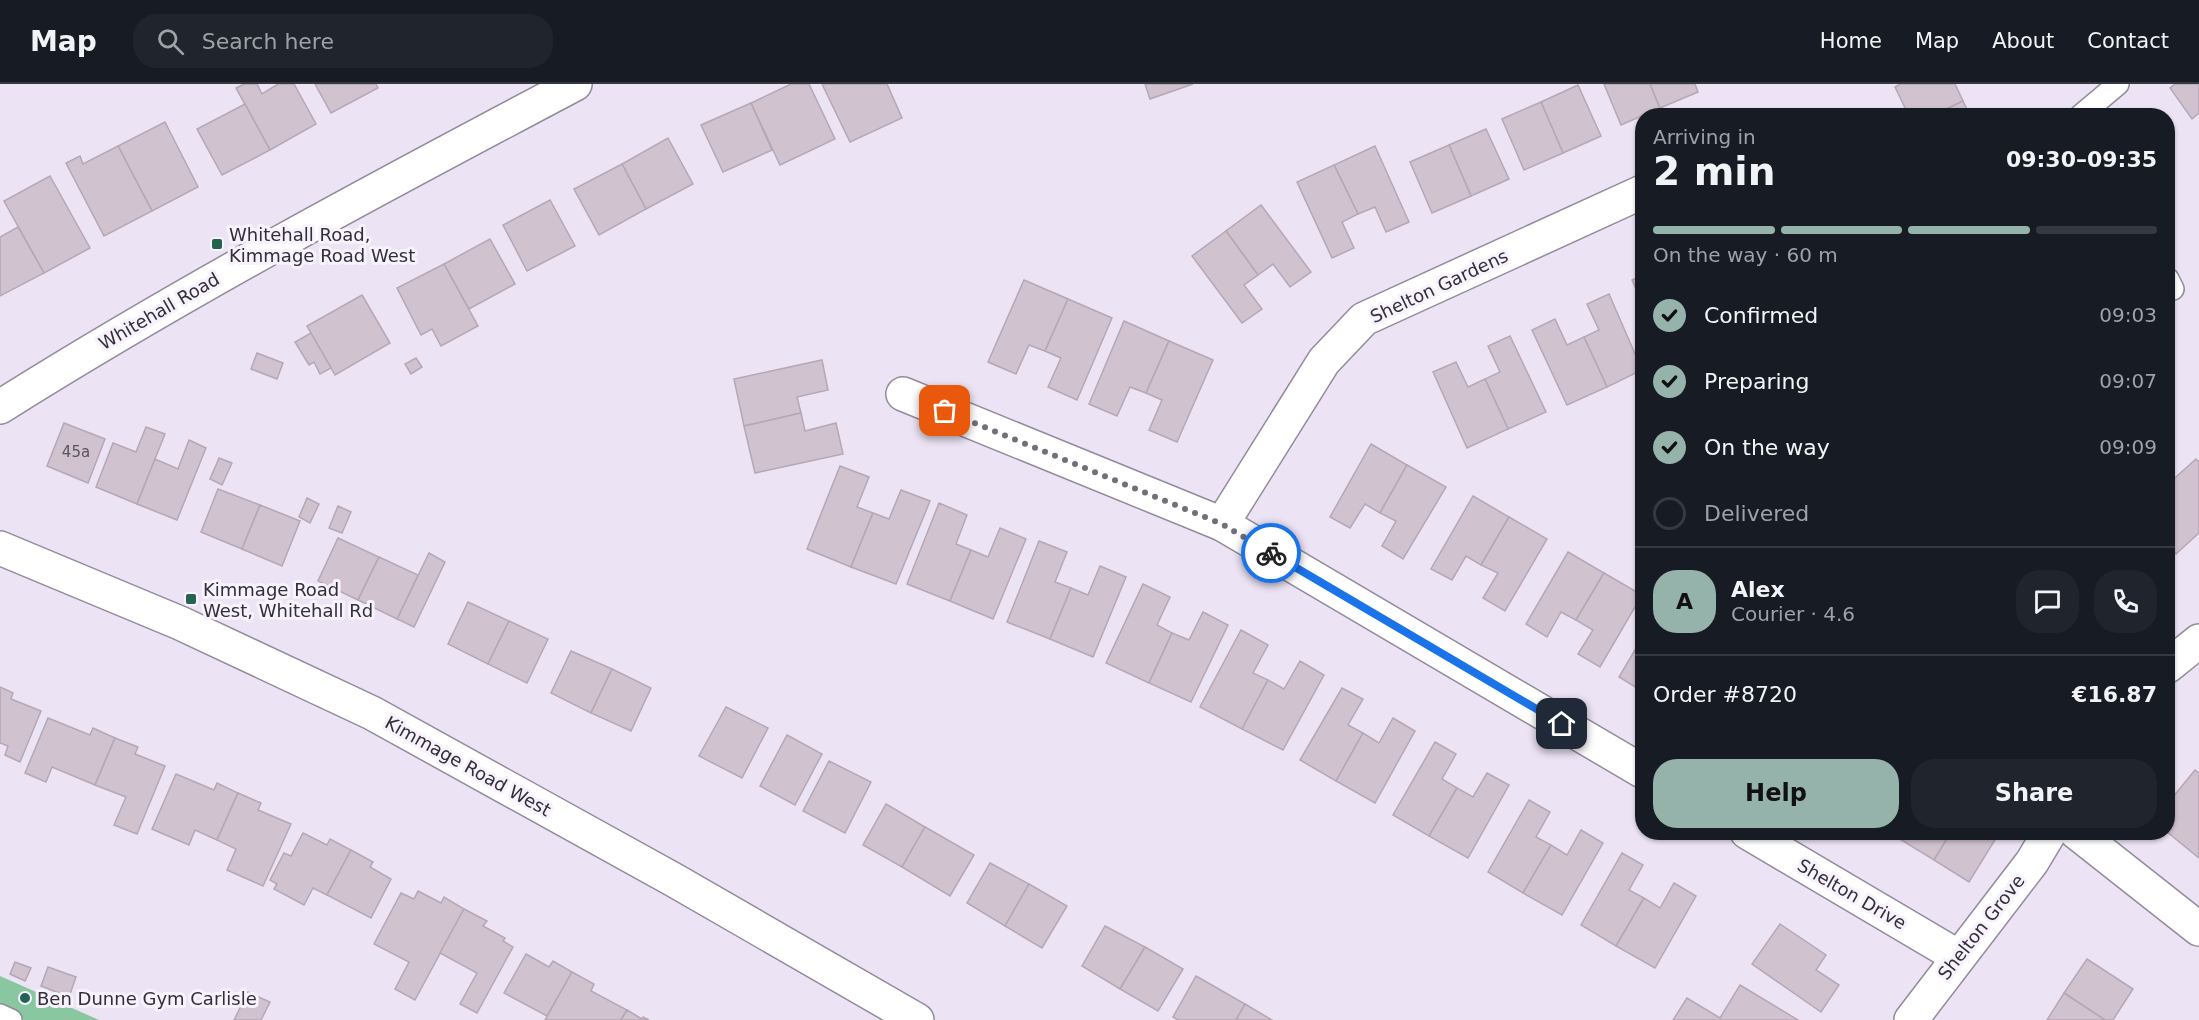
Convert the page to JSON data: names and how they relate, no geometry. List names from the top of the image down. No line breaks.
{"streets":{"street":["Shelton Gardens","Whitehall Road","Kimmage Road West","Shelton Drive","Shelton Grove"]},"crossings":[["Shelton Drive","Shelton Grove"]],"places":{"transit":["Whitehall Road, Kimmage Road West","Kimmage Road West, Whitehall Rd"],"other":["Ben Dunne Gym Carlisle"]},"house_numbers":["45a"],"page":{"header":"Map","search":"Search here","nav":["Home","Map","About","Contact"],"heading":["2 min","Arriving in","09:30–09:35"],"panel":["Alex","Courier · 4.6","Order #8720","€16.87"],"bar":"On the way · 60 m","list":[["Confirmed","09:03"],["Preparing","09:07"],["On the way","09:09"],"Delivered"],"round":"A","buttons":["Help","Share"]}}
